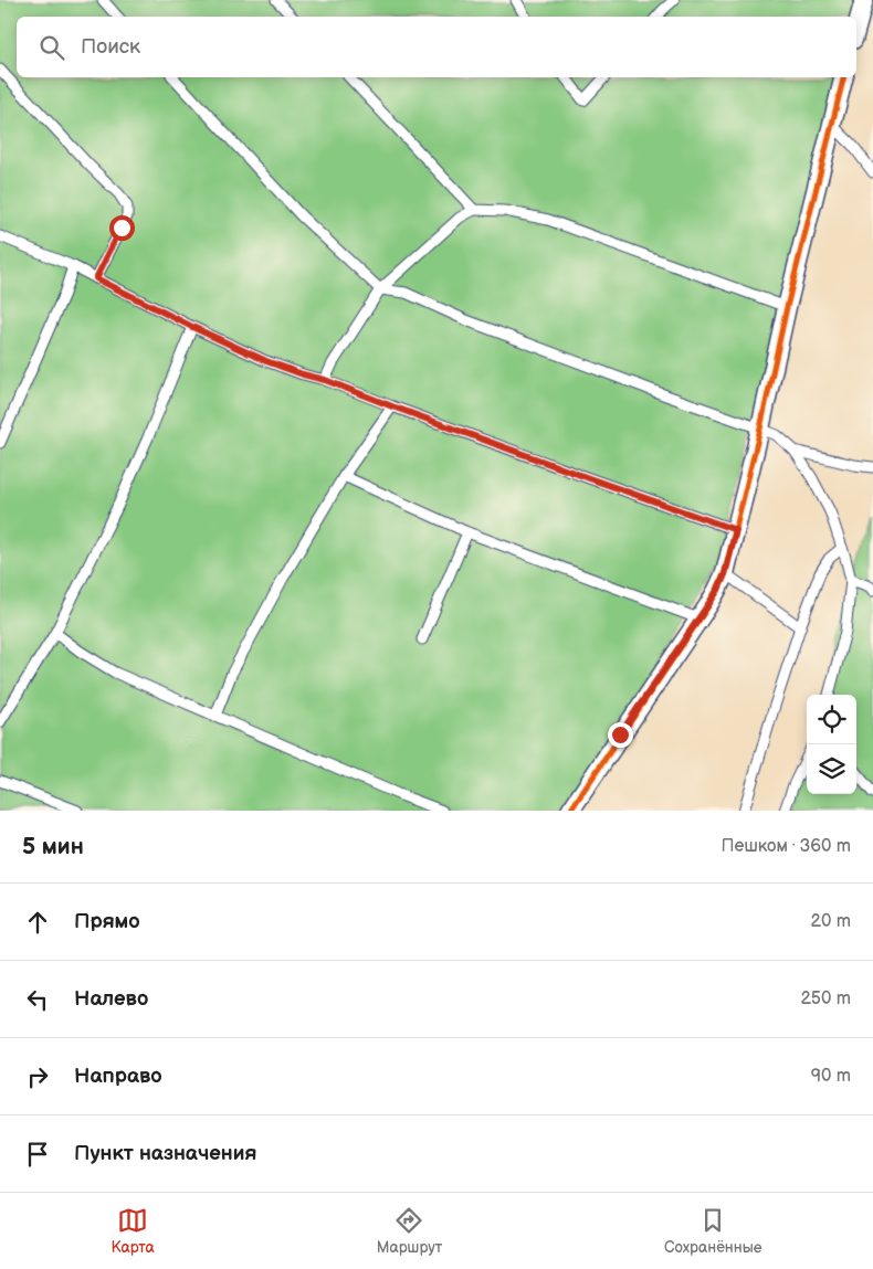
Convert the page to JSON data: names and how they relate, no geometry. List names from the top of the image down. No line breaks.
{"page":{"search":"Поиск","heading":["5 мин","Пешком · 360 m"],"list":[["Прямо","20 m"],["Налево","250 m"],["Направо","90 m"],"Пункт назначения"],"nav":["Карта","Маршрут","Сохранённые"]}}
